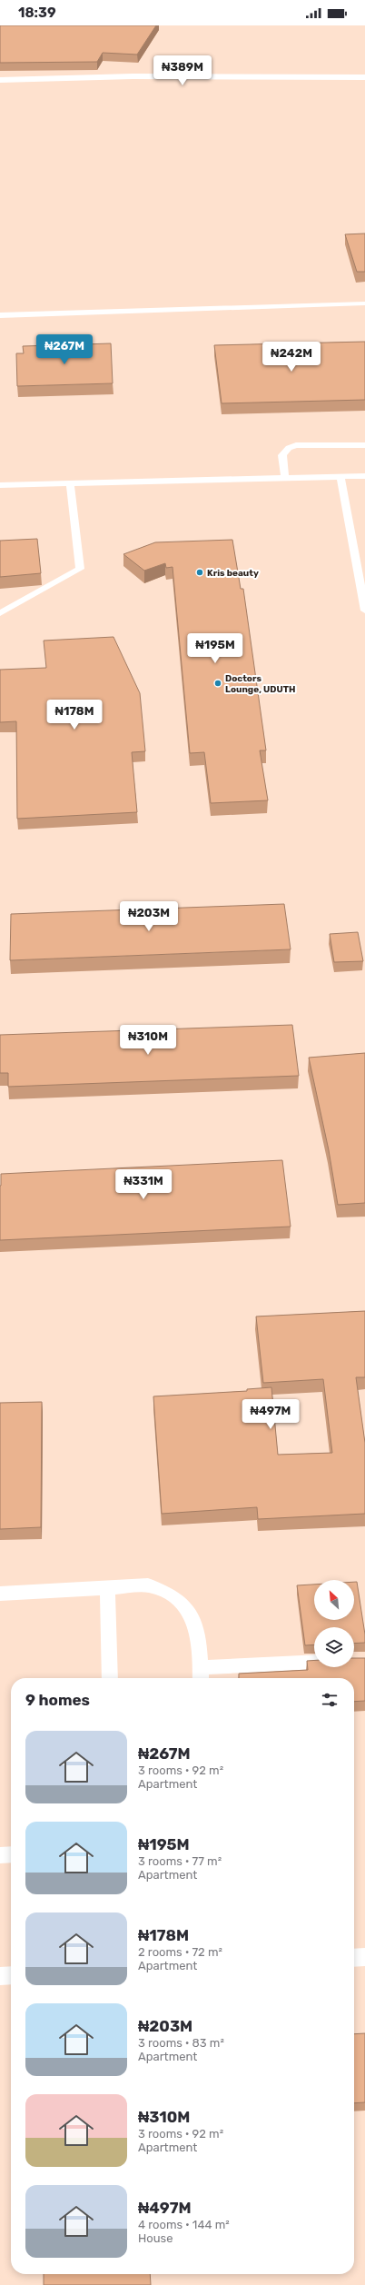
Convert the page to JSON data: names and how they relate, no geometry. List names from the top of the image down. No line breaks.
{"places":["Kris beauty","Doctors Lounge, UDUTH"],"north":"top left","page":{"status":"18:39","price":["₦389M","₦267M","₦242M","₦195M","₦178M","₦203M","₦310M","₦331M","₦497M"],"heading":"9 homes","list":[{"name":"₦267M","note":"3 rooms · 92 m² · Apartment"},{"name":"₦195M","note":"3 rooms · 77 m² · Apartment"},{"name":"₦178M","note":"2 rooms · 72 m² · Apartment"},{"name":"₦203M","note":"3 rooms · 83 m² · Apartment"},{"name":"₦310M","note":"3 rooms · 92 m² · Apartment"},{"name":"₦497M","note":"4 rooms · 144 m² · House"}]}}
